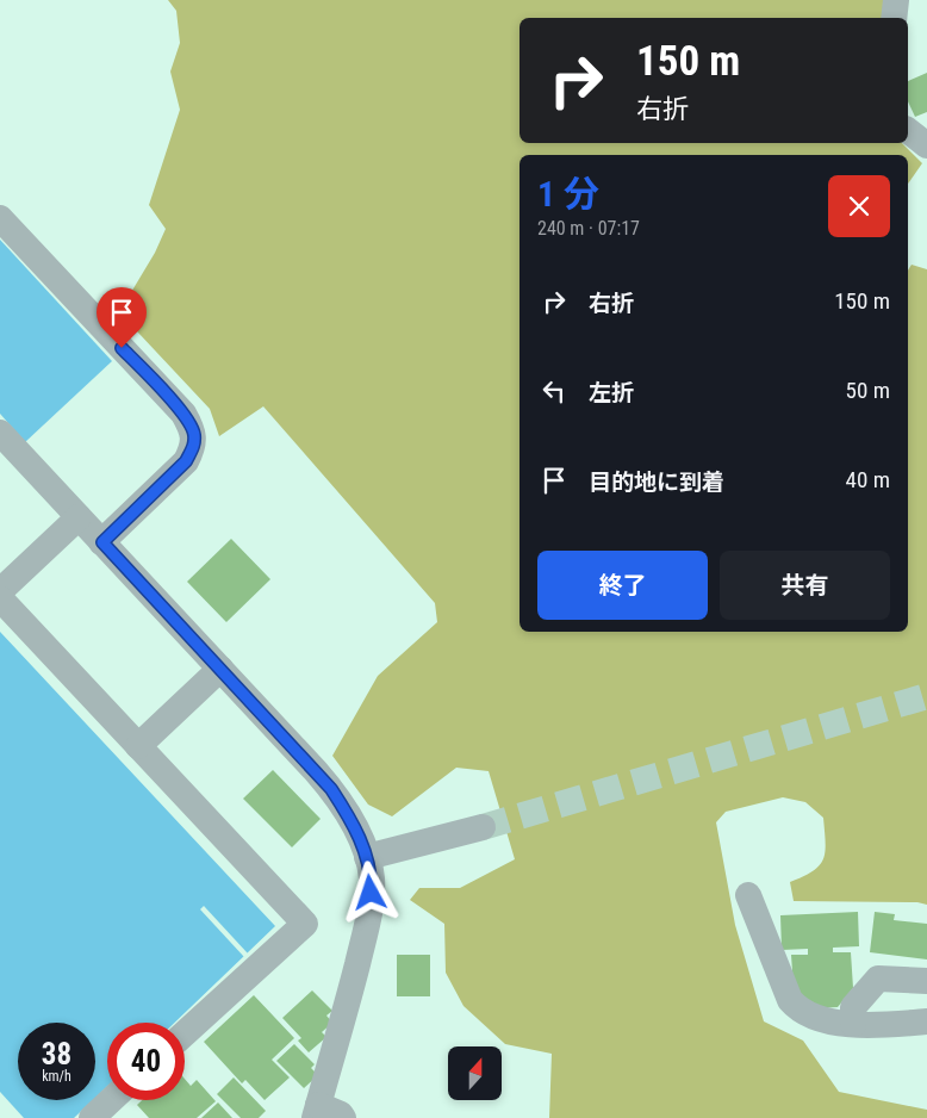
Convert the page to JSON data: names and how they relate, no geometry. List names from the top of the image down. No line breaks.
{"north":"top","page":{"turn":["150 m","右折"],"heading":["1 分","240 m · 07:17"],"list":[{"name":"右折","value":"150 m"},{"name":"左折","value":"50 m"},{"name":"目的地に到着","value":"40 m"}],"buttons":["終了","共有"],"speed":"38 km/h","limit":"40"}}
